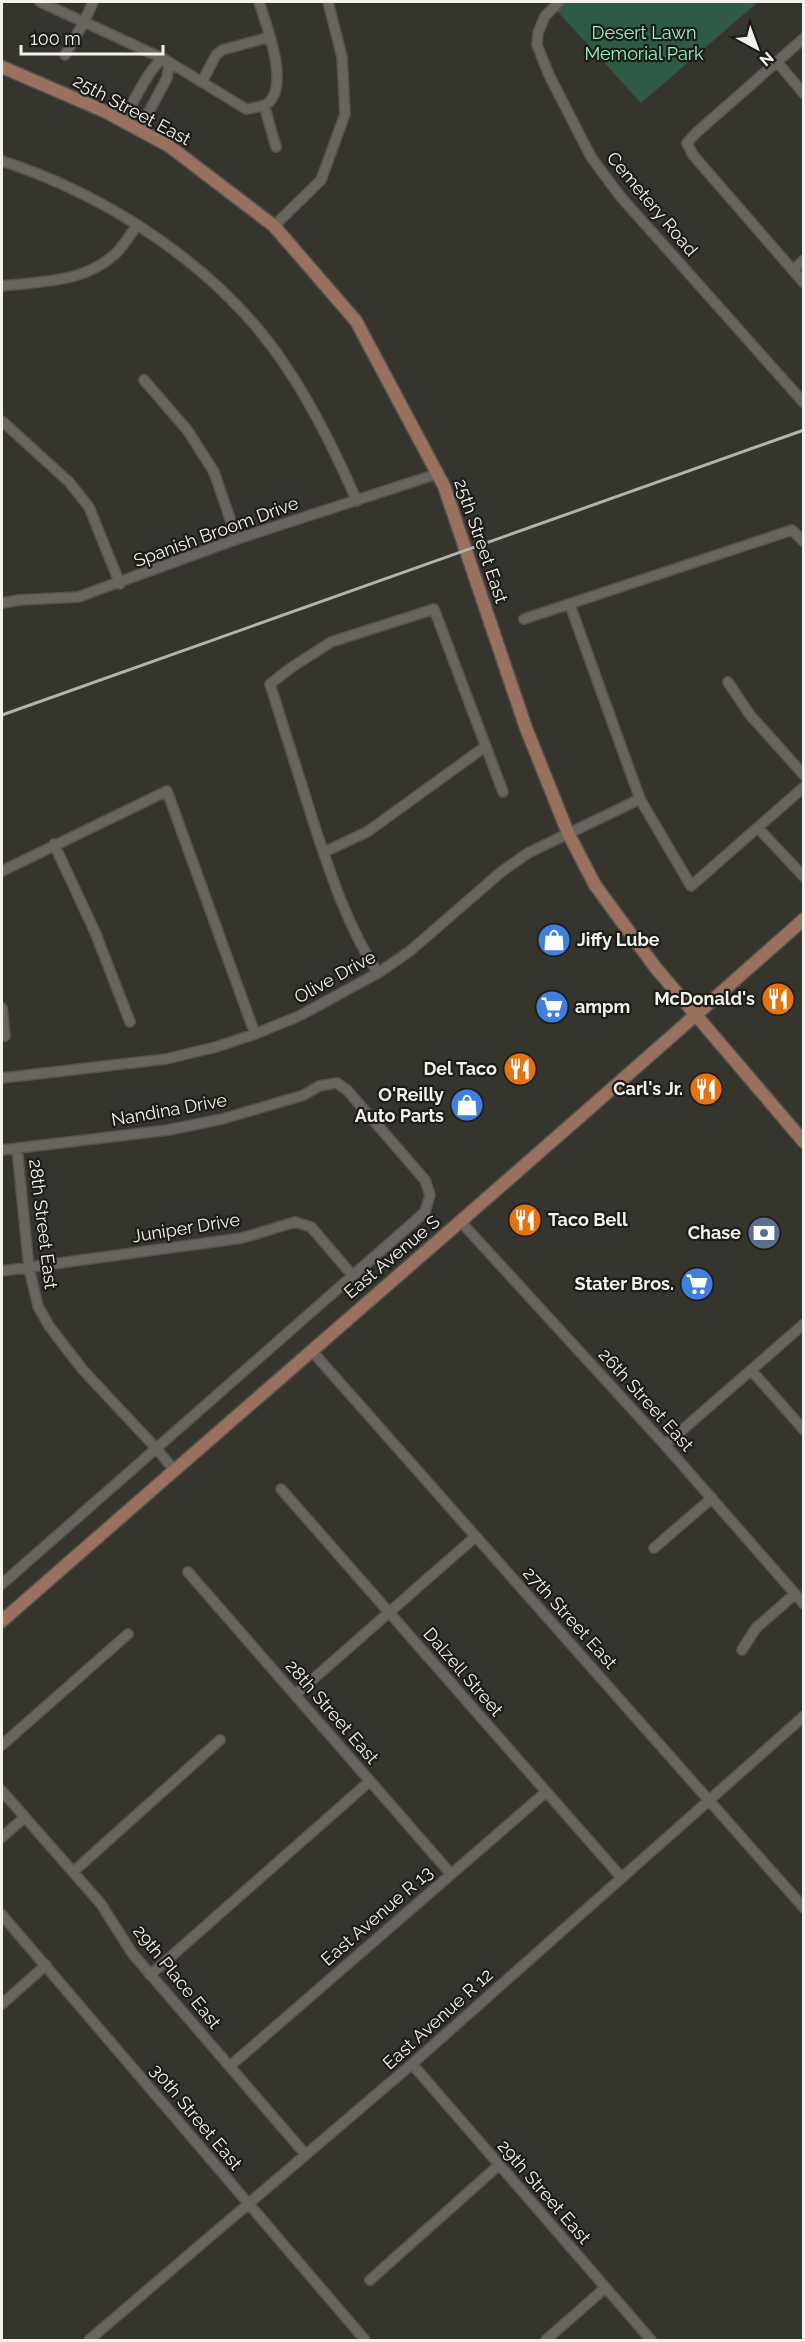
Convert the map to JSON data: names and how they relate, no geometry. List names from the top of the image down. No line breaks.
{"streets":{"main road":["25th Street East","East Avenue S"],"street":["Cemetery Road","Spanish Broom Drive","Olive Drive","Nandina Drive","28th Street East","Juniper Drive","26th Street East","27th Street East","Dalzell Street","East Avenue R 13","29th Place East","East Avenue R 12","30th Street East","29th Street East"]},"crossings":[["25th Street East","Spanish Broom Drive"],["25th Street East","Olive Drive"],["25th Street East","East Avenue S"],["Nandina Drive","28th Street East"],["Nandina Drive","East Avenue S"],["28th Street East","Juniper Drive"],["28th Street East","East Avenue S"],["28th Street East","East Avenue R 13"],["Juniper Drive","East Avenue S"],["East Avenue S","26th Street East"],["East Avenue S","27th Street East"],["27th Street East","East Avenue R 12"],["Dalzell Street","East Avenue R 13"],["Dalzell Street","East Avenue R 12"],["East Avenue R 13","29th Place East"],["29th Place East","East Avenue R 12"],["East Avenue R 12","30th Street East"],["East Avenue R 12","29th Street East"]],"parks":["Desert Lawn Memorial Park"],"places":{"shop":["Jiffy Lube","O'Reilly Auto Parts"],"restaurant":["McDonald's","Del Taco","Carl's Jr.","Taco Bell"],"supermarket":["ampm","Stater Bros."],"bank":["Chase"]},"scale_bar":"100 m","north":"bottom right"}
